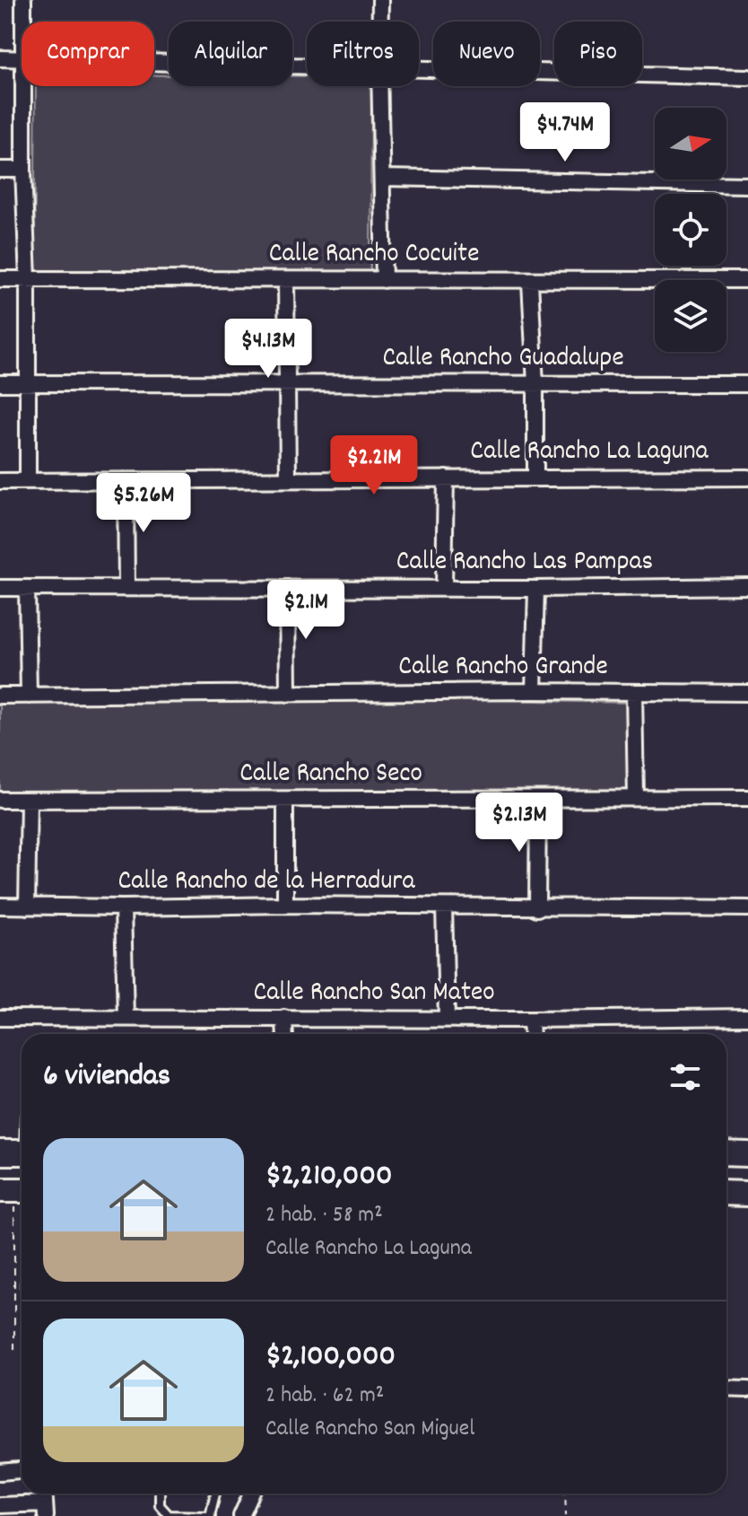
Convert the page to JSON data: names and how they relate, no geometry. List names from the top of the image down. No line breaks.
{"streets":{"street":["Calle Rancho Cocuite","Calle Rancho Guadalupe","Calle Rancho La Laguna","Calle Rancho Las Pampas","Calle Rancho Grande","Calle Rancho Seco","Calle Rancho de la Herradura","Calle Rancho San Mateo"]},"north":"right","page":{"chip":["Comprar","Alquilar","Filtros","Nuevo","Piso"],"price":["$4.74M","$4.13M","$2.21M","$5.26M","$2.1M","$2.13M"],"heading":"6 viviendas","list":[{"name":"$2,210,000","note":"2 hab. · 58 m² · Calle Rancho La Laguna"},{"name":"$2,100,000","note":"2 hab. · 62 m² · Calle Rancho San Miguel"}]}}
